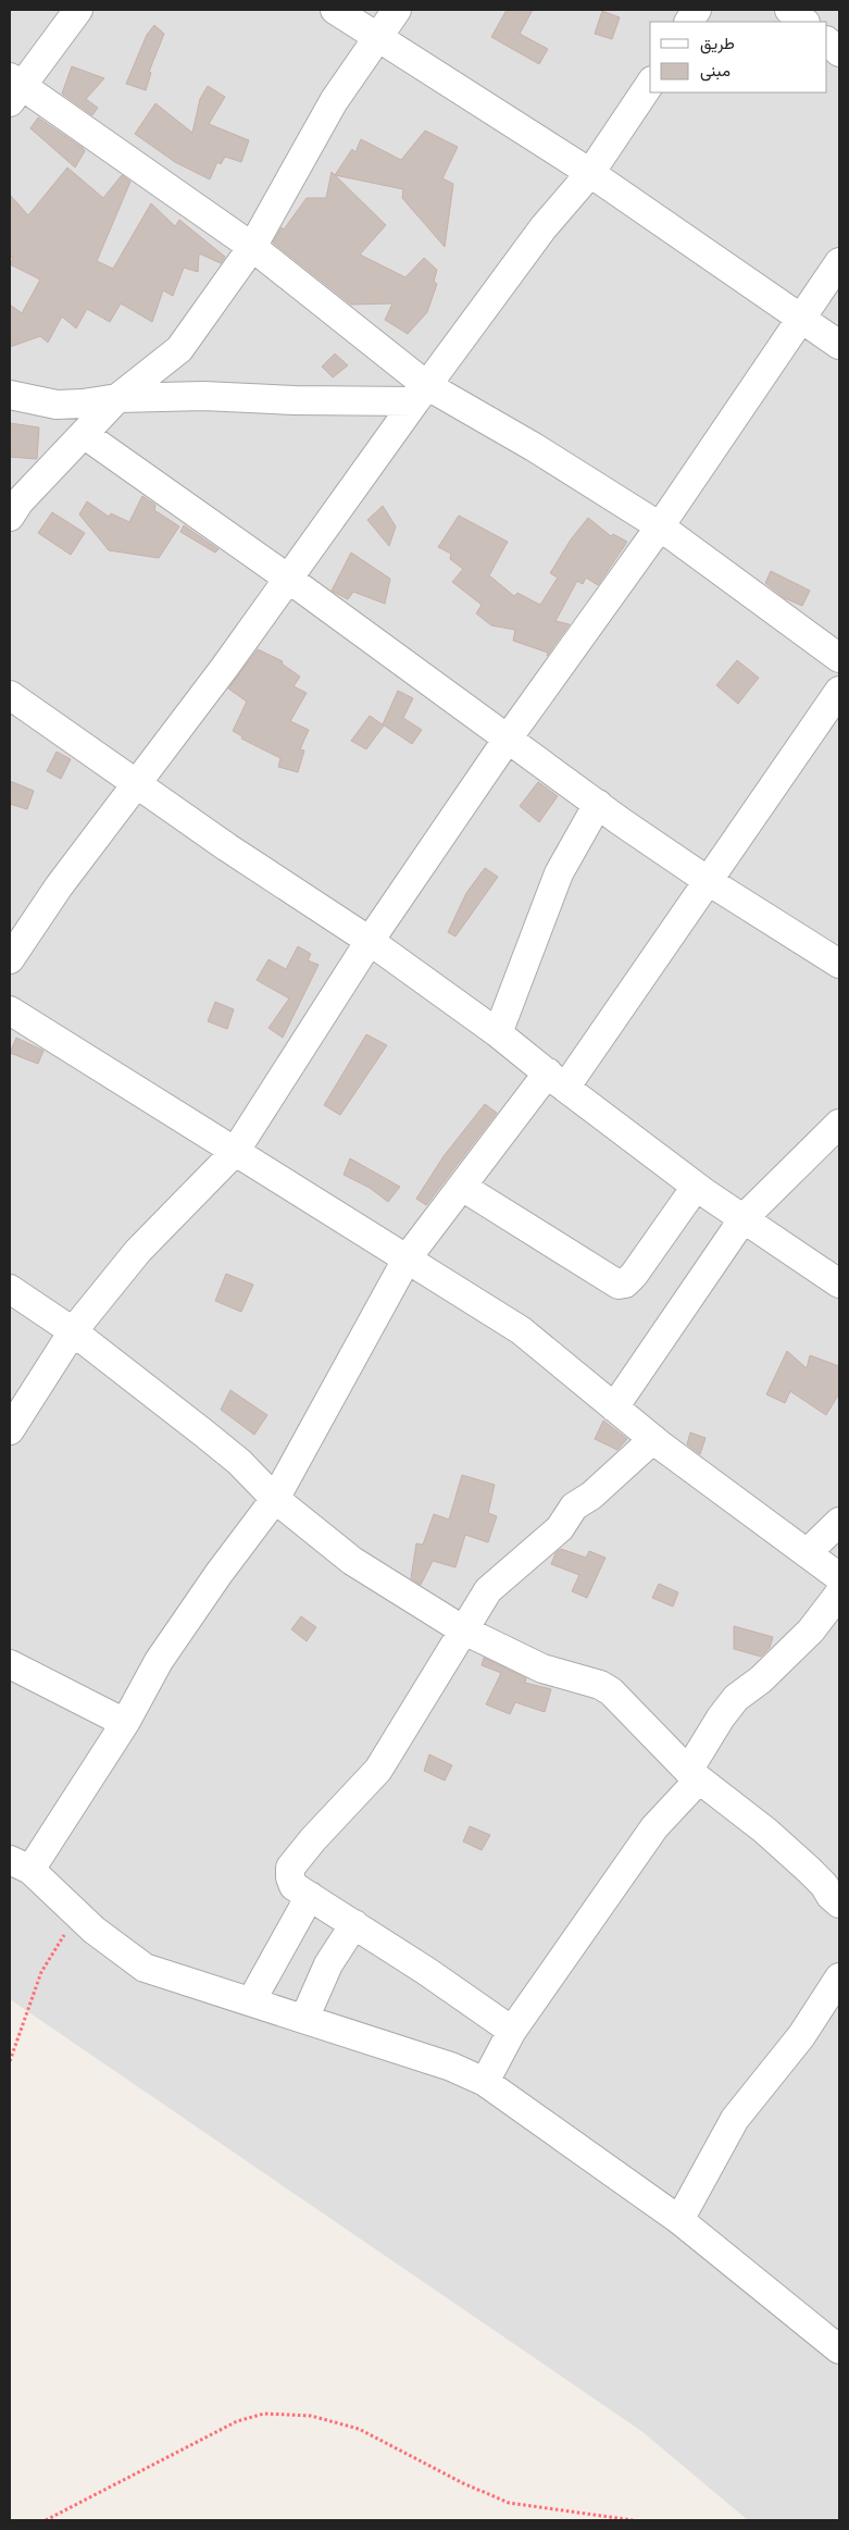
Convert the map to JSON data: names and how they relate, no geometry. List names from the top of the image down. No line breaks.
{"legend":["طريق","مبنى"]}
